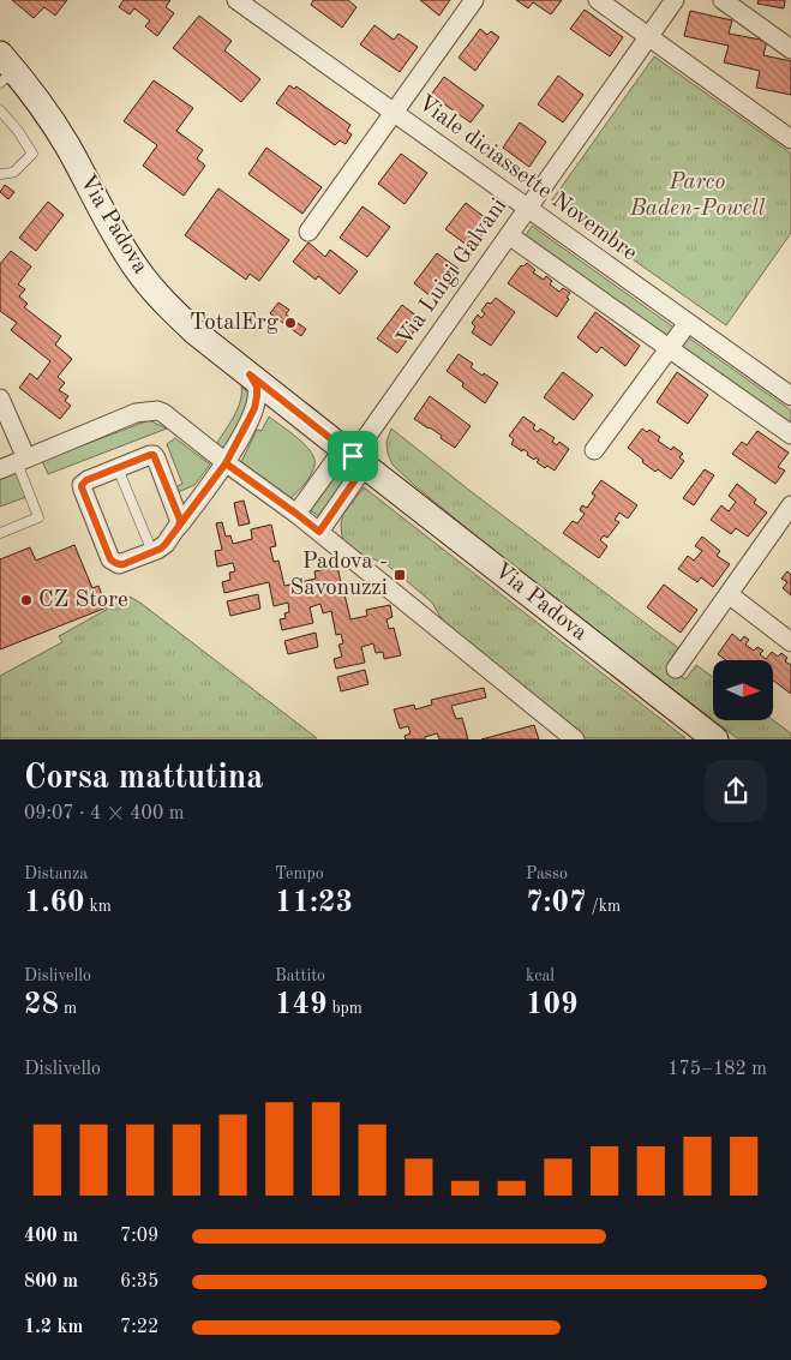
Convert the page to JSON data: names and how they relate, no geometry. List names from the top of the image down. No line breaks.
{"streets":{"main road":["Via Padova"],"street":["Viale diciassette Novembre","Via Luigi Galvani"]},"crossings":[["Viale diciassette Novembre","Via Luigi Galvani"],["Via Padova","Via Luigi Galvani"]],"parks":["Parco Baden-Powell"],"places":{"other":["TotalErg","CZ Store"],"transit":["Padova - Savonuzzi"]},"north":"right","page":{"heading":["Corsa mattutina","09:07 · 4 × 400 m"],"stats":[["Distanza","1.60 km"],["Tempo","11:23"],["Passo","7:07 /km"],["Dislivello","28 m"],["Battito","149 bpm"],["kcal","109"]],"chart":["Dislivello","175–182 m"],"list":[{"name":"400 m","note":"7:09"},{"name":"800 m","note":"6:35"},{"name":"1.2 km","note":"7:22"}]}}
